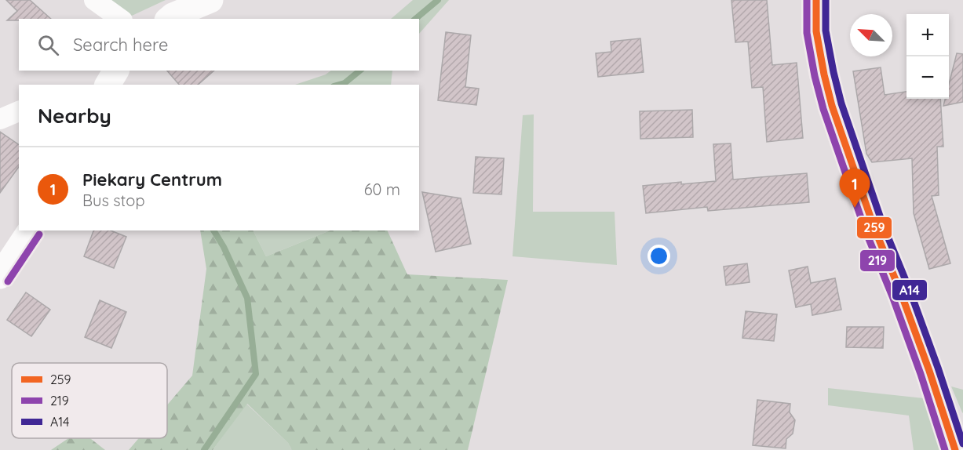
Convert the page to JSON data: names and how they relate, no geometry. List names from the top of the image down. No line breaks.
{"lines":["transit line 259","transit line 219","transit line A14"],"legend":["259","219","A14"],"north":"top left","page":{"map_buttons":["+","−"],"search":"Search here","heading":"Nearby","list":[{"mark":"1","name":"Piekary Centrum","note":"Bus stop","value":"60 m"}],"pins":"1"}}
